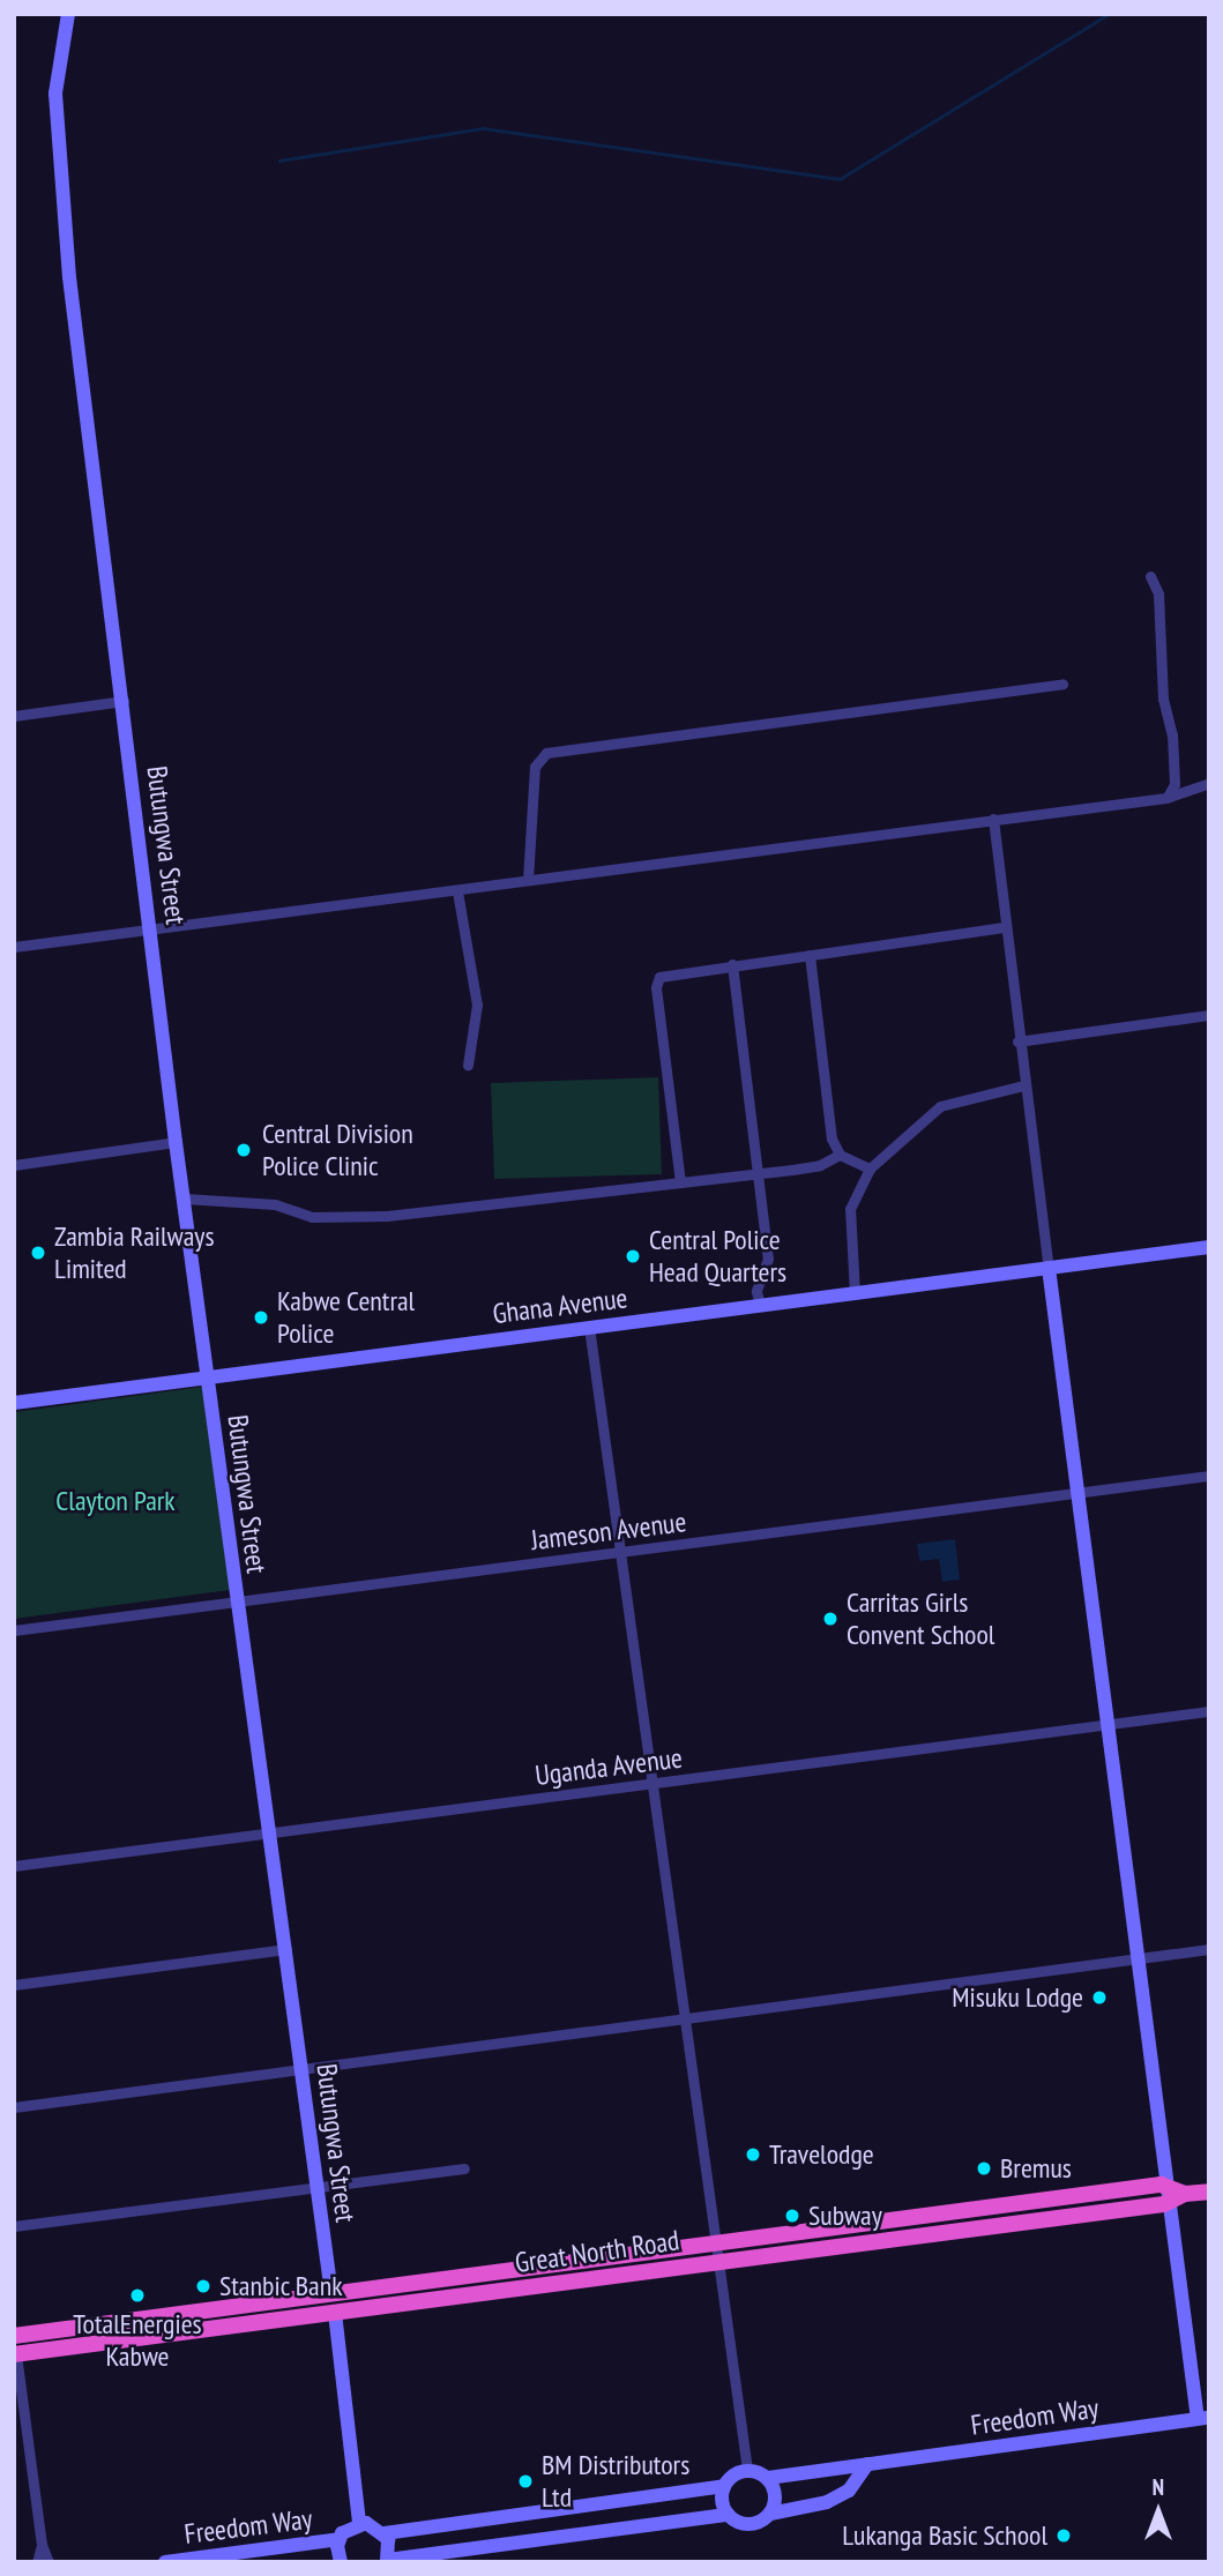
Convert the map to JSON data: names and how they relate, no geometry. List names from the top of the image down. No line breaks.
{"streets":{"highway":["Great North Road"],"main road":["Butungwa Street","Ghana Avenue","Freedom Way"],"street":["Jameson Avenue","Uganda Avenue"]},"crossings":[["Butungwa Street","Ghana Avenue"],["Butungwa Street","Jameson Avenue"],["Butungwa Street","Uganda Avenue"],["Butungwa Street","Great North Road"]],"parks":["Clayton Park"],"places":["Central Division Police Clinic","Zambia Railways Limited","Central Police Head Quarters","Kabwe Central Police","Carritas Girls Convent School","Misuku Lodge","Travelodge","Bremus","Subway","Stanbic Bank","TotalEnergies Kabwe","BM Distributors Ltd","Lukanga Basic School"],"north":"top"}
